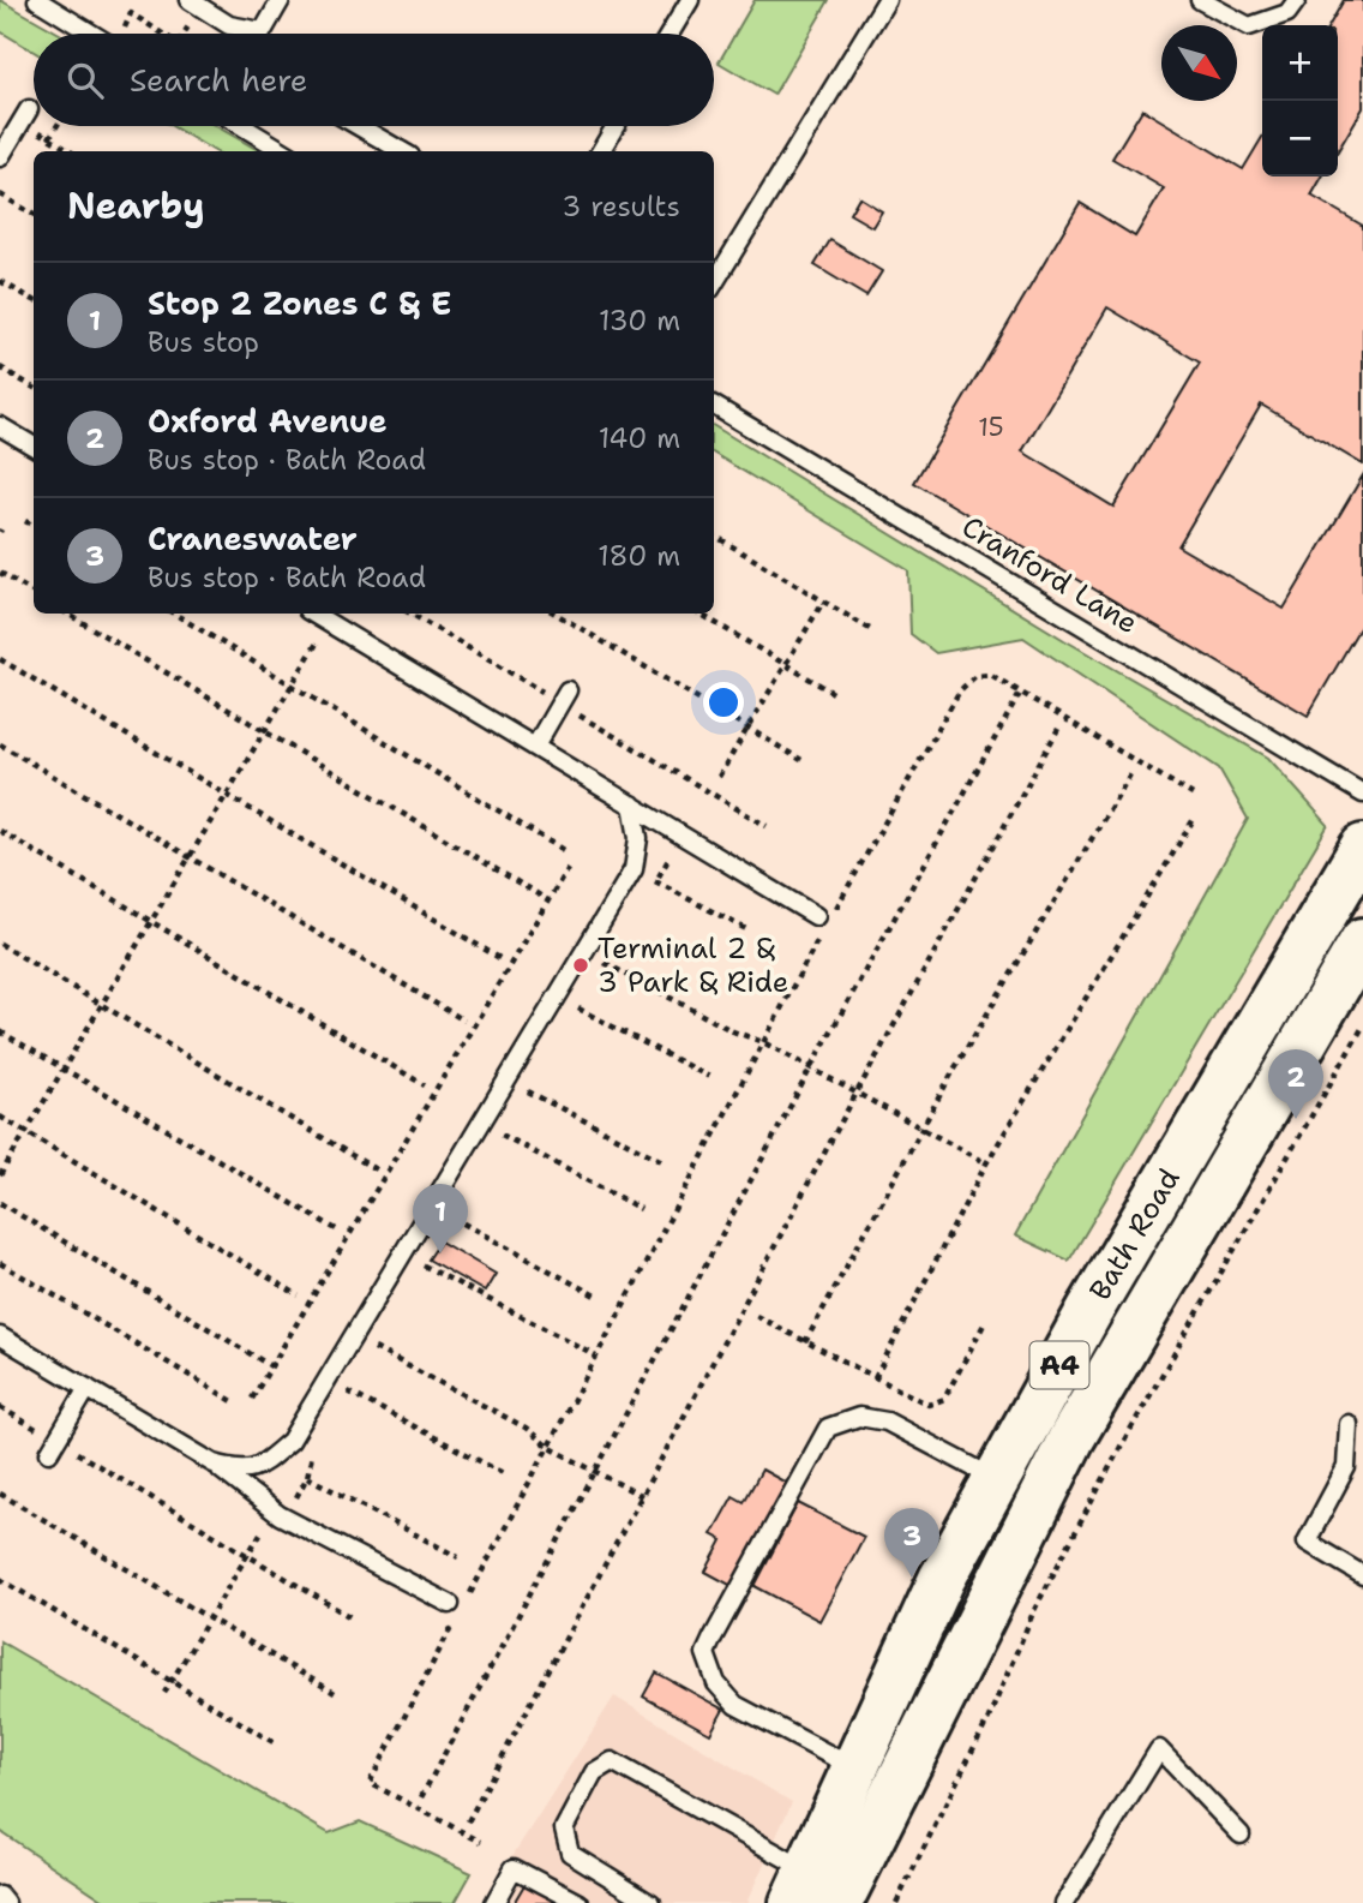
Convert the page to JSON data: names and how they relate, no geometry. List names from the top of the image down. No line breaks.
{"streets":{"highway":["Bath Road","A4"],"lane":["Cranford Lane"]},"places":["Terminal 2 & 3 Park & Ride"],"house_numbers":["15"],"north":"bottom right","page":{"map_buttons":["+","−"],"search":"Search here","heading":["Nearby","3 results"],"list":[{"mark":"1","name":"Stop 2 Zones C & E","note":"Bus stop","value":"130 m"},{"mark":"2","name":"Oxford Avenue","note":"Bus stop · Bath Road","value":"140 m"},{"mark":"3","name":"Craneswater","note":"Bus stop · Bath Road","value":"180 m"}],"pins":["2","1","3"]}}
